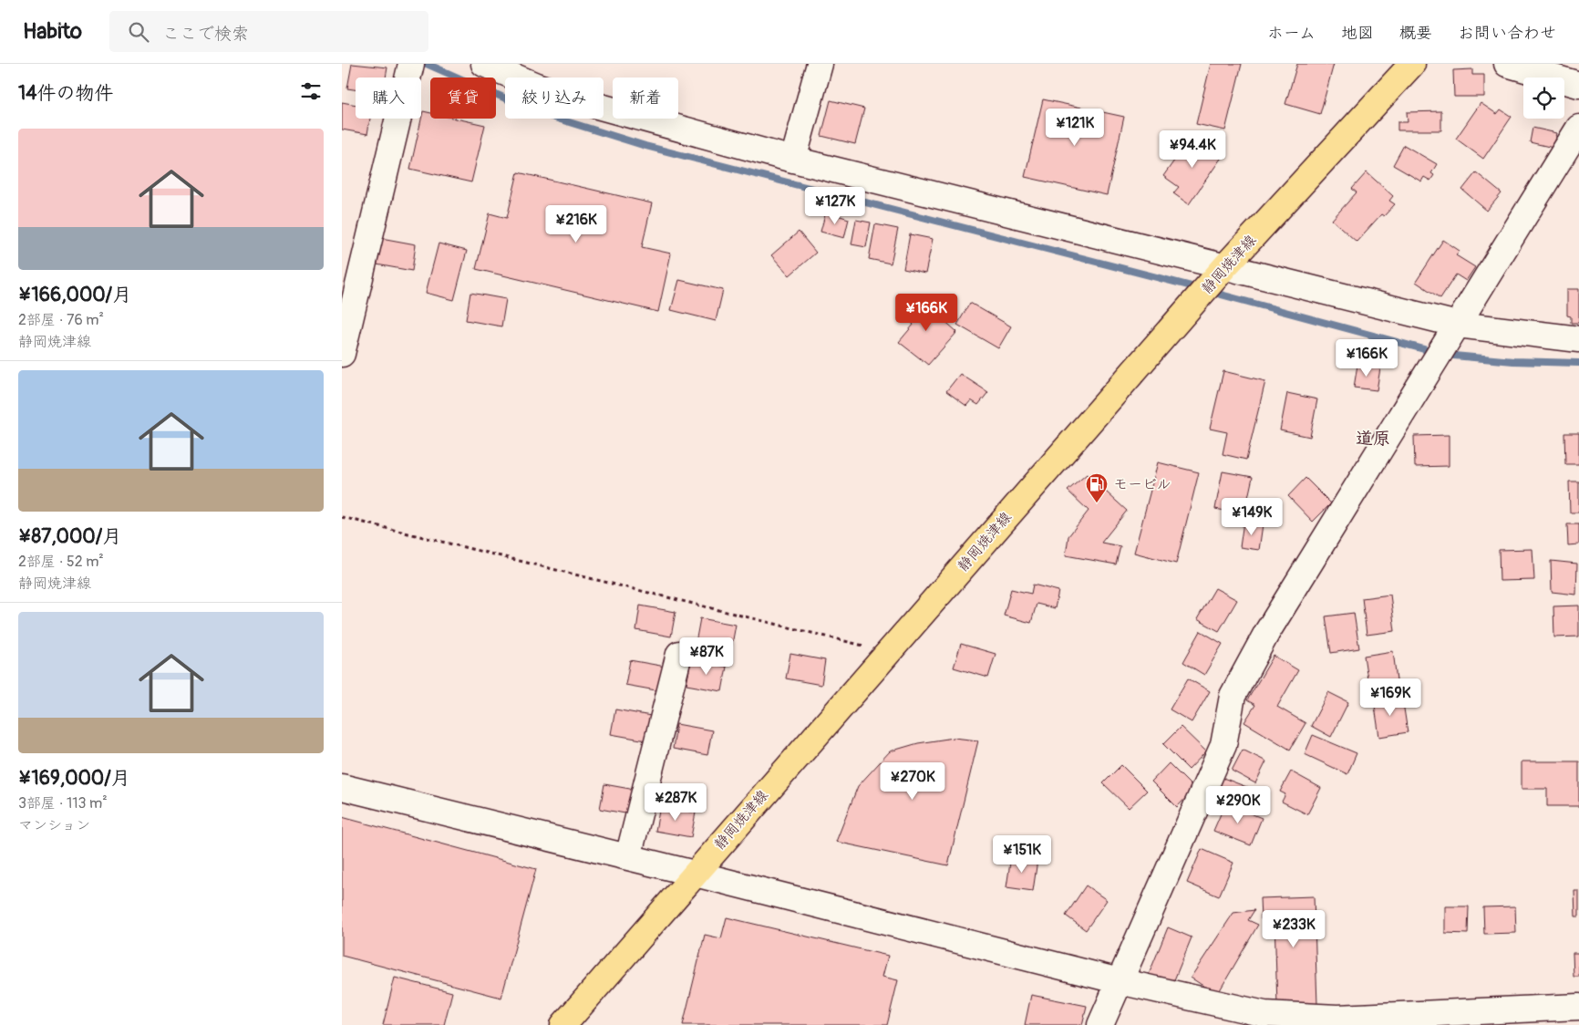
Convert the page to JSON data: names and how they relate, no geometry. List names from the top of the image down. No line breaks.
{"streets":{"main road":["静岡焼津線"]},"districts":["道原"],"places":{"fuel station":["モービル"]},"page":{"header":"Habito","search":"ここで検索","nav":["ホーム","地図","概要","お問い合わせ"],"heading":"14件の物件","chip":["購入","賃貸","絞り込み","新着"],"price":["¥121K","¥94.4K","¥127K","¥216K","¥166K","¥166K","¥149K","¥87K","¥169K","¥270K","¥287K","¥290K","¥151K","¥233K"],"list":[{"name":"¥166,000/月","note":"2部屋 · 76 m² · 静岡焼津線"},{"name":"¥87,000/月","note":"2部屋 · 52 m² · 静岡焼津線"},{"name":"¥169,000/月","note":"3部屋 · 113 m² · マンション"}]}}
